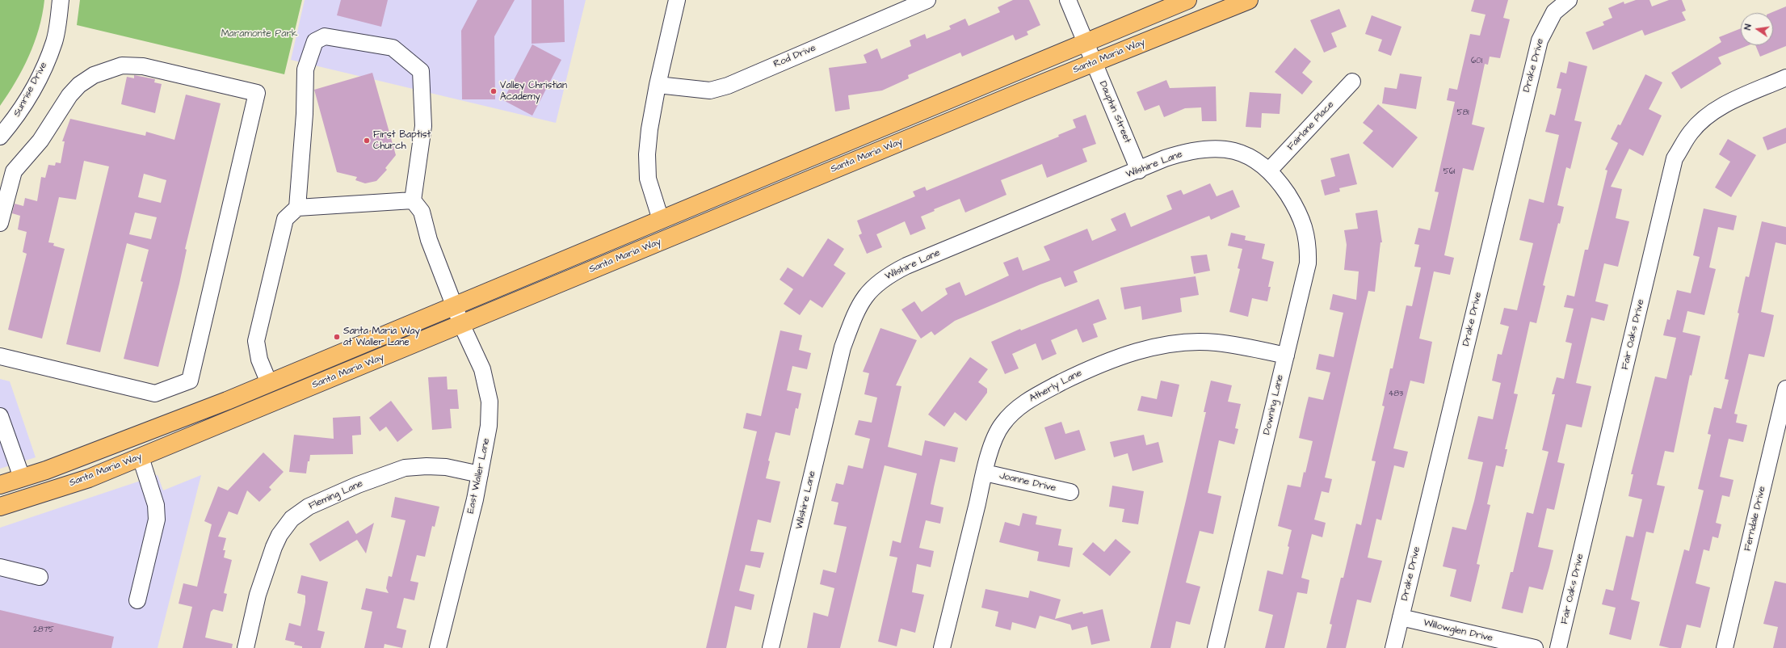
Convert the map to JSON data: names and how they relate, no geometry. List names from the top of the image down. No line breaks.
{"streets":{"main road":["Santa Maria Way"],"street":["Rod Drive","Drake Drive","Sunrise Drive","Dauphin Street","Fairlane Place","Wilshire Lane","Fair Oaks Drive","Atherly Lane","Downing Lane","East Waller Lane","Joanne Drive","Fleming Lane","Ferndale Drive","Willowglen Drive"]},"crossings":[["Santa Maria Way","Dauphin Street"],["Santa Maria Way","East Waller Lane"],["Drake Drive","Willowglen Drive"],["Dauphin Street","Wilshire Lane"],["Fairlane Place","Wilshire Lane"],["Fairlane Place","Downing Lane"],["Wilshire Lane","Downing Lane"],["Atherly Lane","Downing Lane"],["Atherly Lane","Joanne Drive"],["East Waller Lane","Fleming Lane"]],"parks":["Maramonte Park"],"places":["Valley Christian Academy","First Baptist Church","Santa Maria Way at Waller Lane"],"house_numbers":["601","581","561","483","2875"],"north":"left"}
